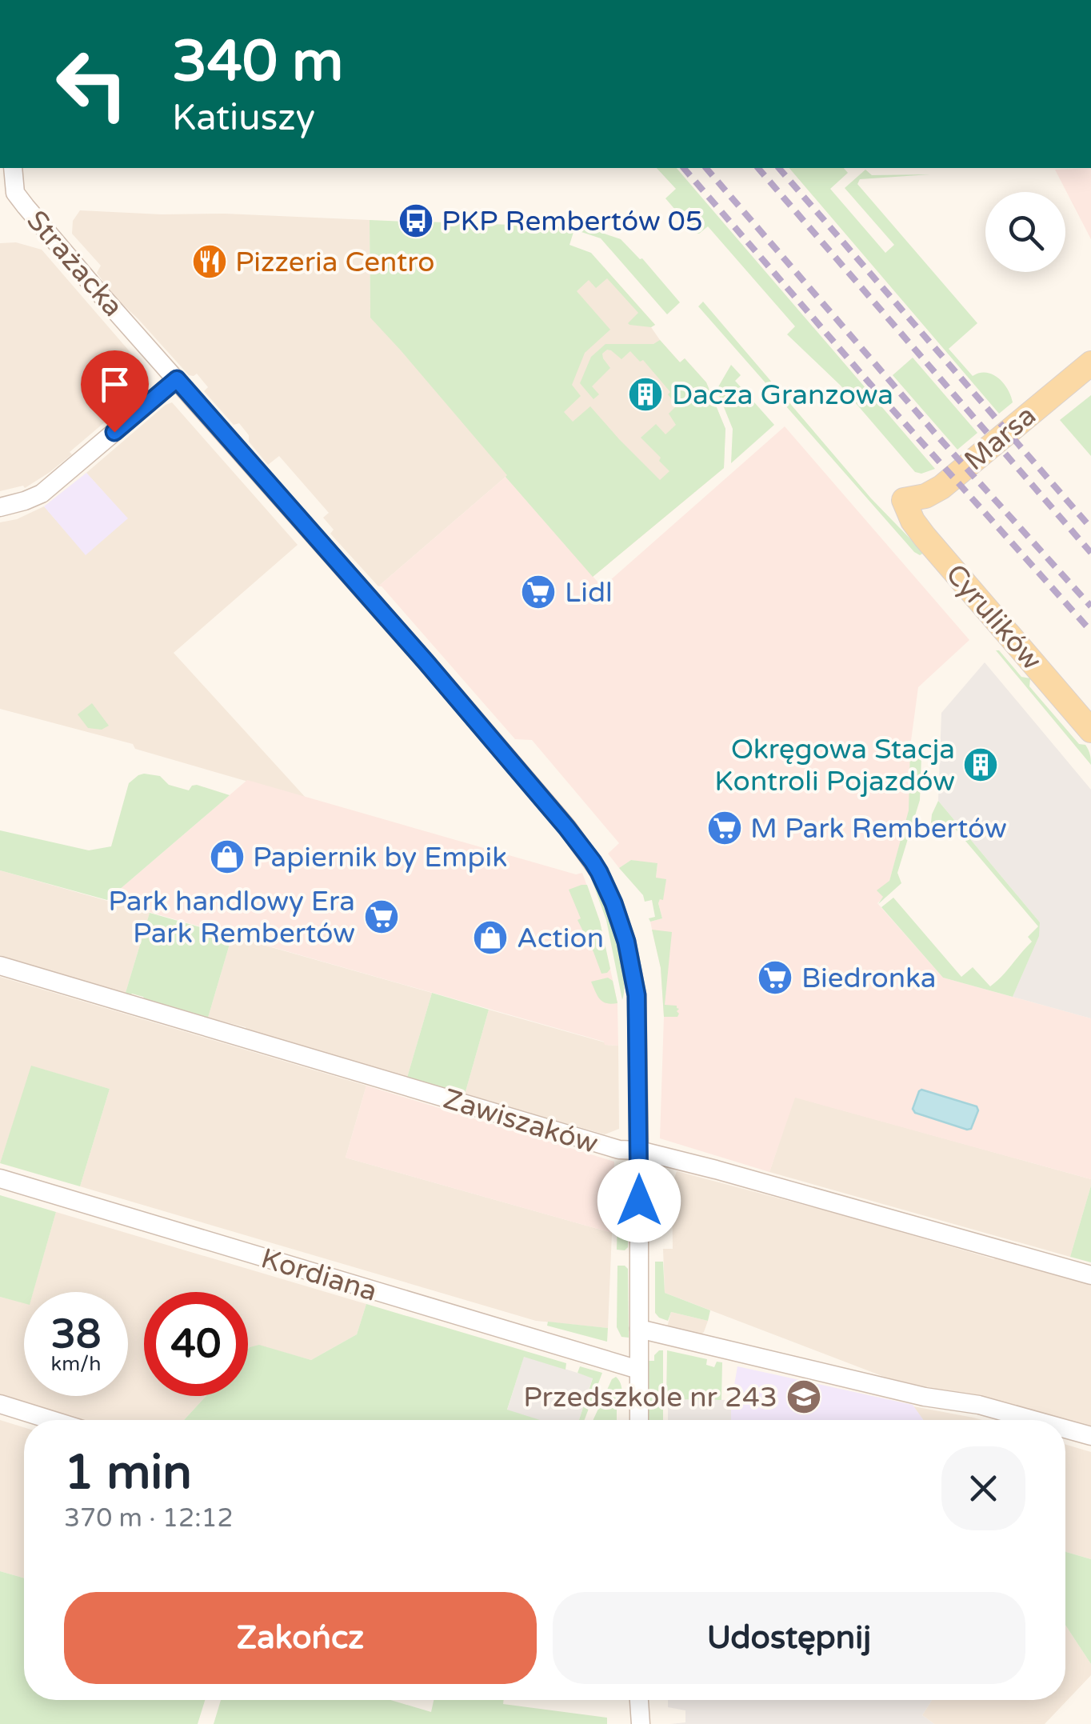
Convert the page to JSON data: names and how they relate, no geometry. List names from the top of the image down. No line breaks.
{"streets":{"main road":["Marsa","Cyrulików"],"street":["Strażacka","Zawiszaków","Kordiana"]},"crossings":[["Strażacka","Zawiszaków"],["Strażacka","Kordiana"],["Marsa","Cyrulików"]],"places":{"bus stop":["PKP Rembertów 05"],"restaurant":["Pizzeria Centro"],"building":["Dacza Granzowa","Okręgowa Stacja Kontroli Pojazdów"],"supermarket":["Lidl","M Park Rembertów","Park handlowy Era Park Rembertów","Biedronka"],"shop":["Papiernik by Empik","Action"],"school or university":["Przedszkole nr 243"]},"page":{"turn":["340 m","Katiuszy"],"speed":"38 km/h","limit":"40","heading":["1 min","370 m · 12:12"],"buttons":["Zakończ","Udostępnij"]}}
